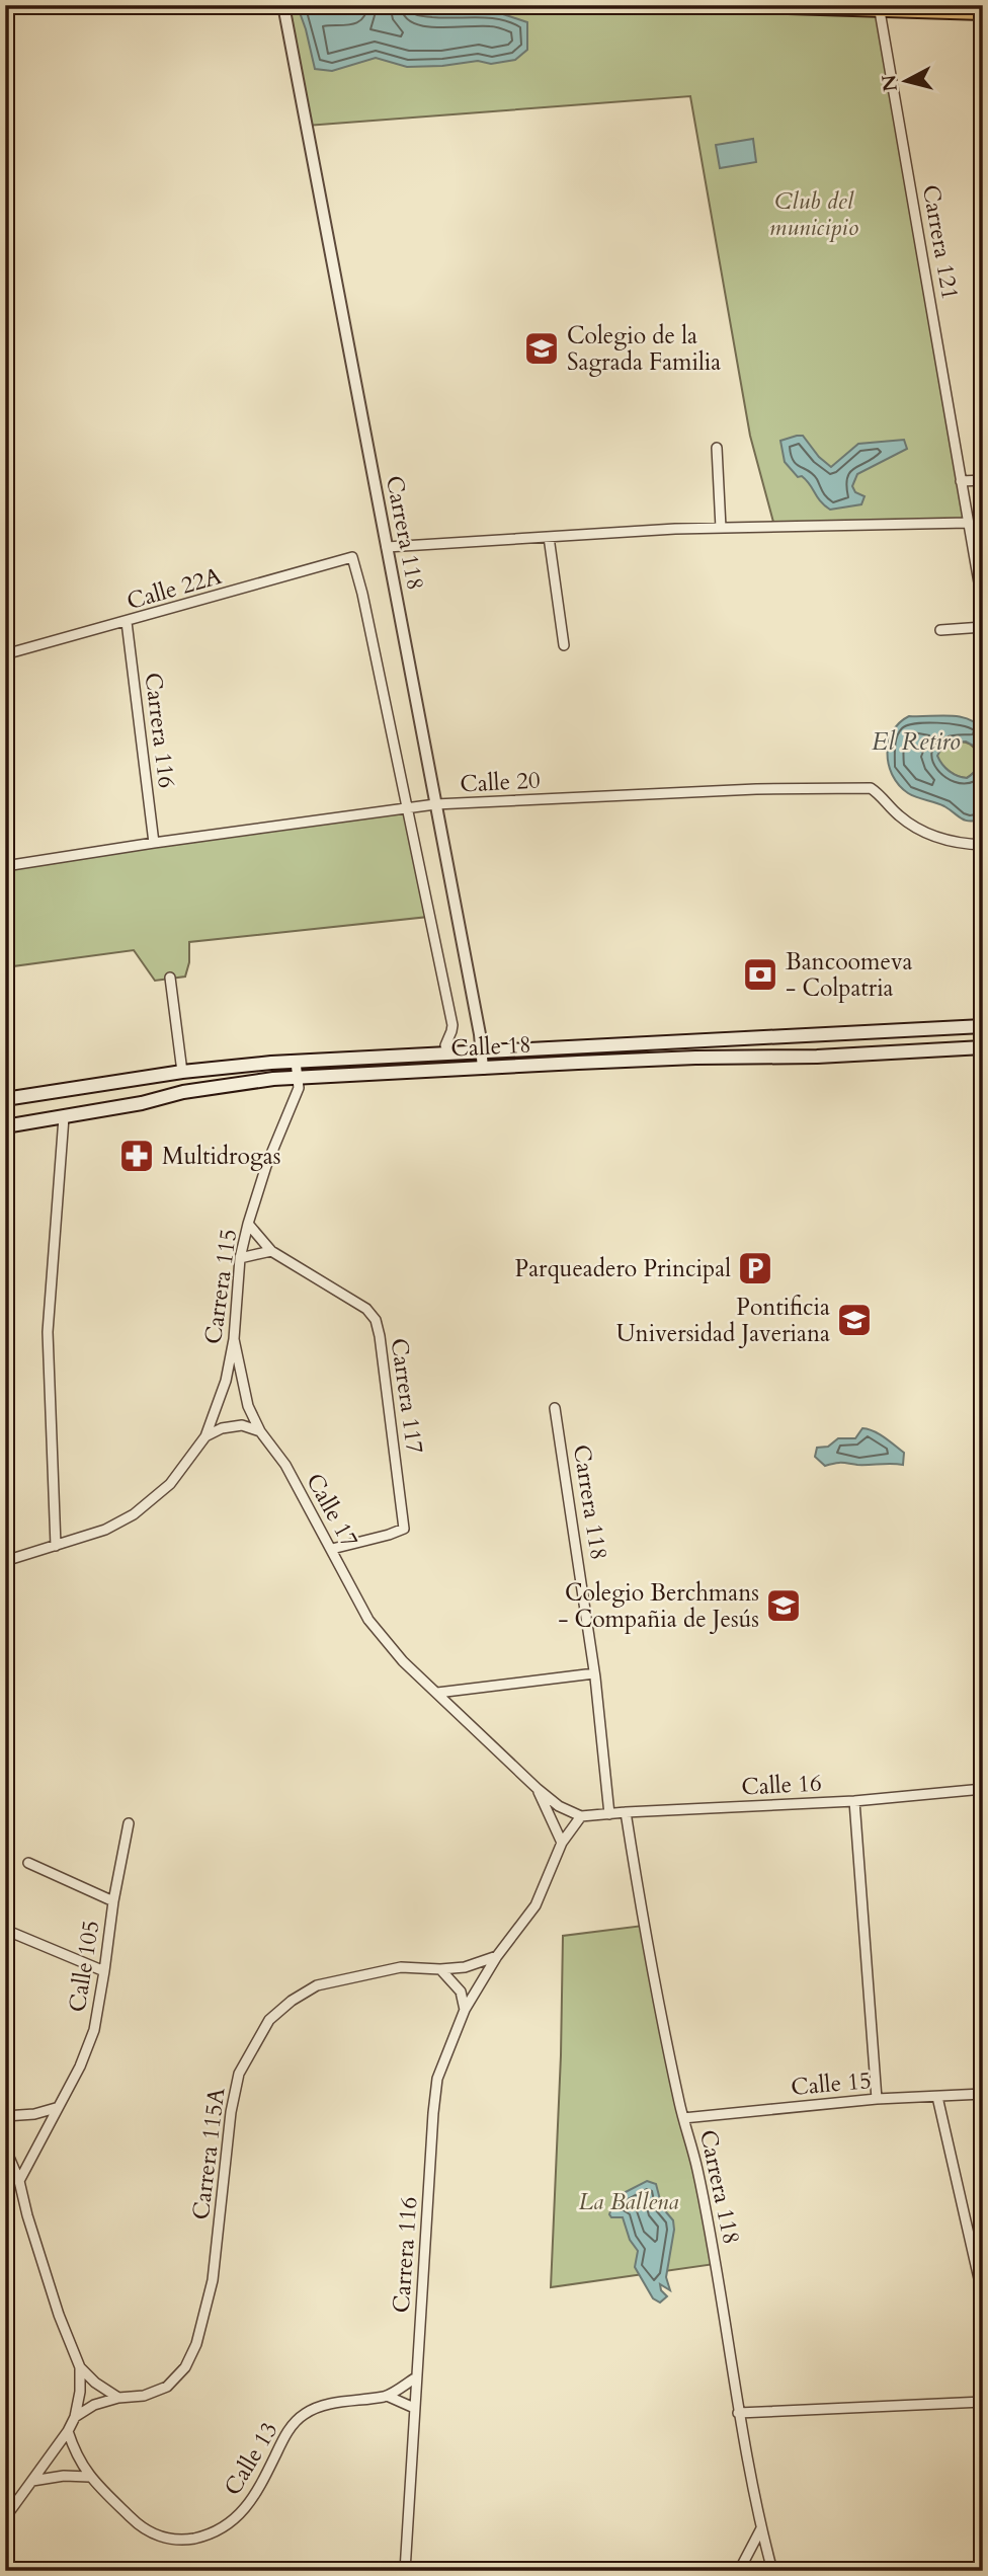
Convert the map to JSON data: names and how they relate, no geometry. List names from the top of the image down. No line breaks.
{"streets":{"main road":["Calle 18"],"street":["Carrera 121","Carrera 118","Calle 22A","Carrera 116","Calle 20","Carrera 115","Carrera 117","Calle 17","Calle 16","Calle 105","Calle 15","Carrera 115A","Calle 13"]},"crossings":[["Carrera 118","Calle 20"],["Carrera 118","Calle 18"],["Carrera 118","Calle 16"],["Carrera 118","Calle 15"],["Calle 22A","Carrera 116"],["Calle 22A","Calle 20"],["Carrera 116","Calle 20"],["Carrera 116","Calle 17"],["Carrera 116","Calle 16"],["Carrera 116","Calle 13"],["Calle 18","Carrera 115"],["Carrera 115","Carrera 117"],["Carrera 115","Calle 17"],["Carrera 117","Calle 17"],["Calle 17","Calle 16"]],"water":["El Retiro"],"parks":["Club del municipio","La Ballena"],"places":{"school or university":["Colegio de la Sagrada Familia","Pontificia Universidad Javeriana","Colegio Berchmans - Compañia de Jesús"],"bank":["Bancoomeva - Colpatria"],"pharmacy":["Multidrogas"],"parking":["Parqueadero Principal"]},"north":"left"}
